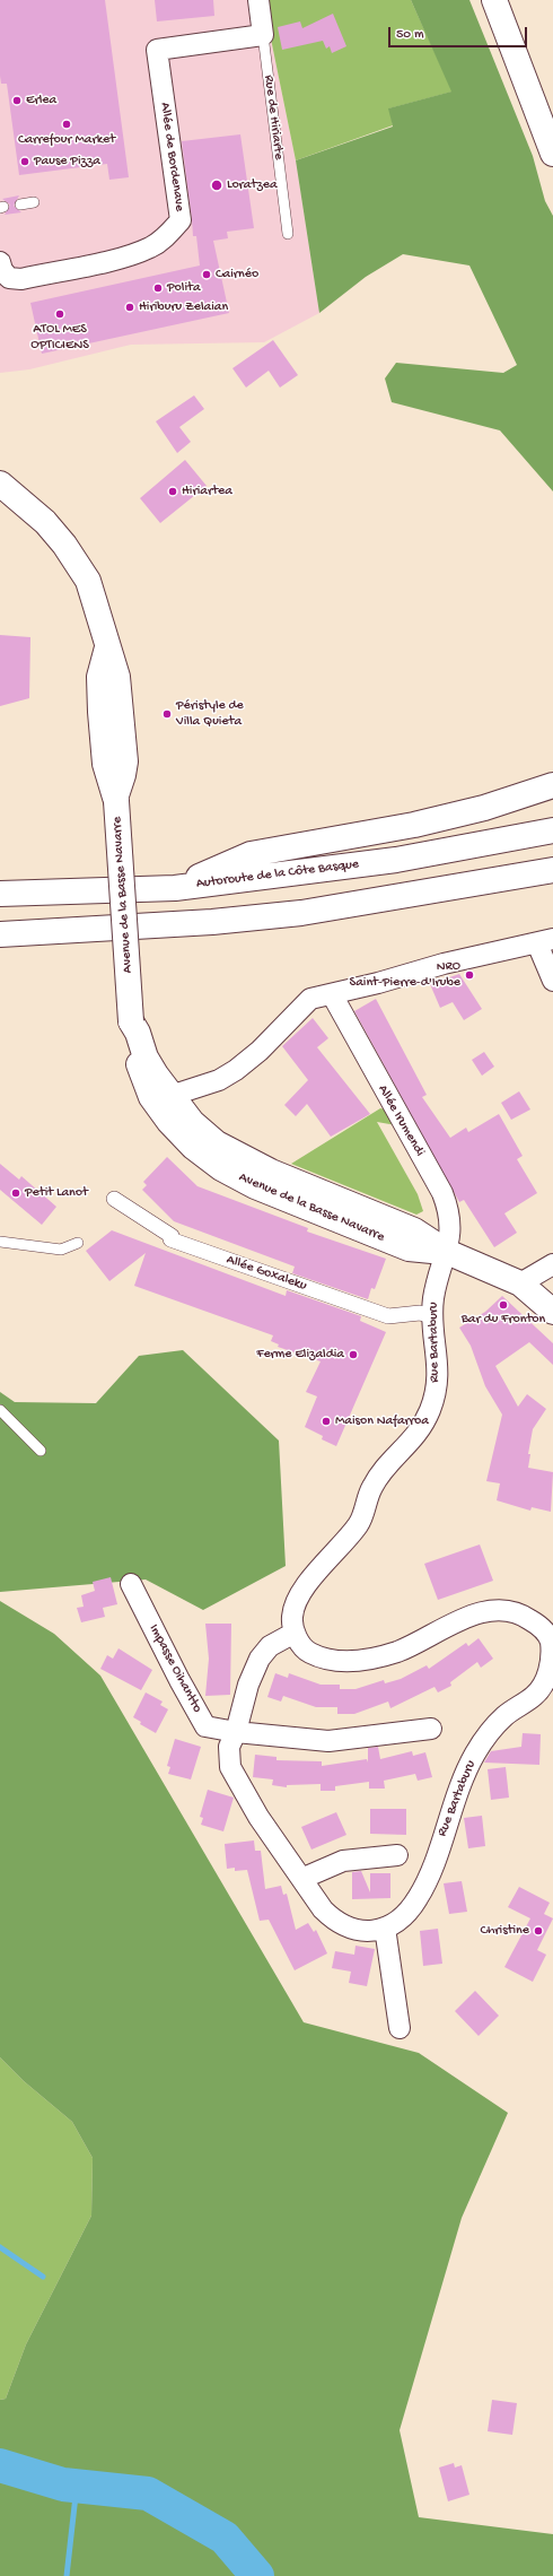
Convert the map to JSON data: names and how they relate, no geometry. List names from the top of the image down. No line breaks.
{"streets":{"main road":["Autoroute de la Côte Basque","Avenue de la Basse Navarre"],"street":["Rue de Hiriarte","Allée de Bordenave","Allée Irumendi","Allée Goxaleku","Rue Bartaburu","Impasse Oihantto"]},"crossings":[["Rue de Hiriarte","Allée de Bordenave"],["Avenue de la Basse Navarre","Allée Irumendi"],["Avenue de la Basse Navarre","Rue Bartaburu"],["Allée Irumendi","Rue Bartaburu"],["Allée Goxaleku","Rue Bartaburu"],["Rue Bartaburu","Impasse Oihantto"]],"places":["Erlea","Carrefour Market","Pause Pizza","Loratzea","Cairnéo","Polita","Hiriburu Zelaian","ATOL MES OPTICIENS","Hiriartea","Péristyle de Villa Quieta","NRO Saint-Pierre-d'Irube","Petit Lanot","Bar du Fronton","Ferme Elizaldia","Maison Nafarroa","Christine"],"scale_bar":"50 m"}
